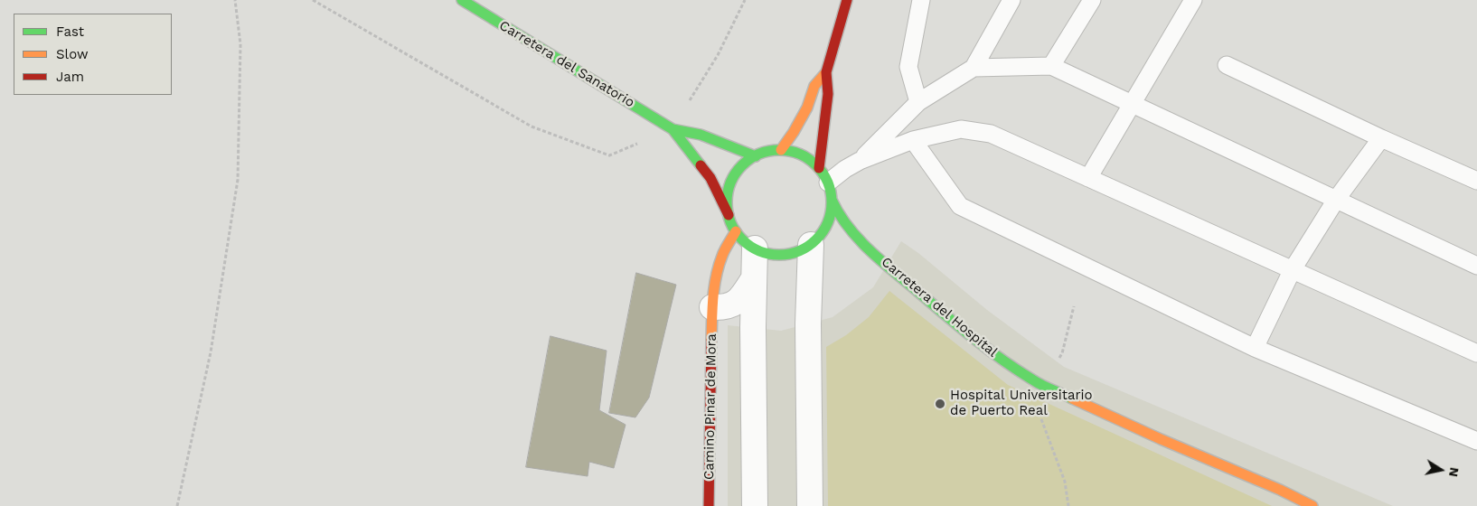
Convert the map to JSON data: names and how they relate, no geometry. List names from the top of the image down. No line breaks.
{"streets":{"street":["Carretera del Sanatorio","Carretera del Hospital","Camino Pinar de Mora"]},"crossings":[["Carretera del Sanatorio","Carretera del Hospital"],["Carretera del Sanatorio","Camino Pinar de Mora"],["Carretera del Hospital","Camino Pinar de Mora"]],"places":["Hospital Universitario de Puerto Real"],"legend":["Fast","Slow","Jam"],"north":"right"}
